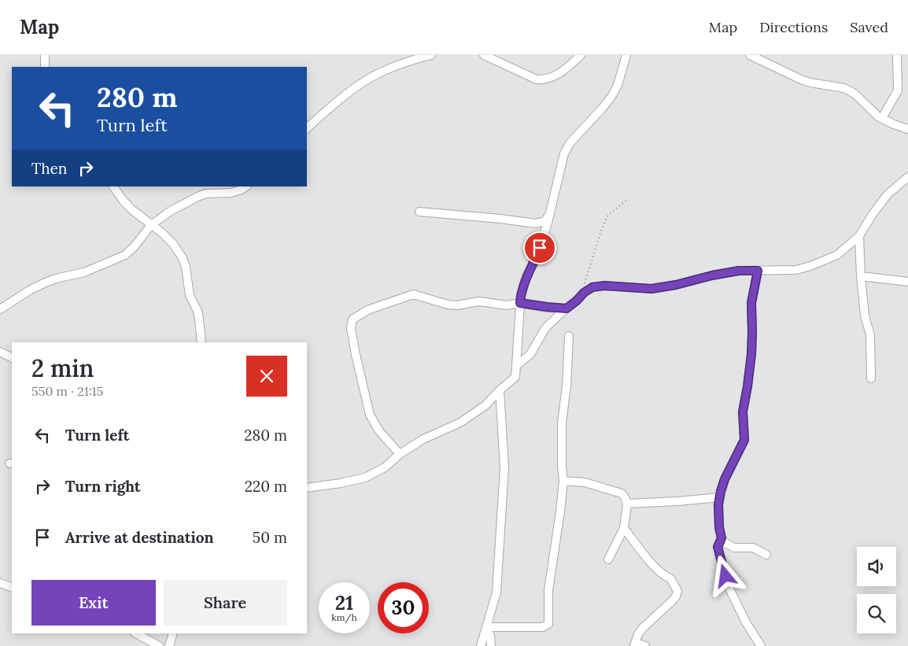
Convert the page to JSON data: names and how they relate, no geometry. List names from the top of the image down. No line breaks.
{"page":{"header":"Map","nav":["Map","Directions","Saved"],"turn":["280 m","Turn left"],"then":"Then","heading":["2 min","550 m · 21:15"],"list":[{"name":"Turn left","value":"280 m"},{"name":"Turn right","value":"220 m"},{"name":"Arrive at destination","value":"50 m"}],"buttons":["Exit","Share"],"speed":"21 km/h","limit":"30"}}
